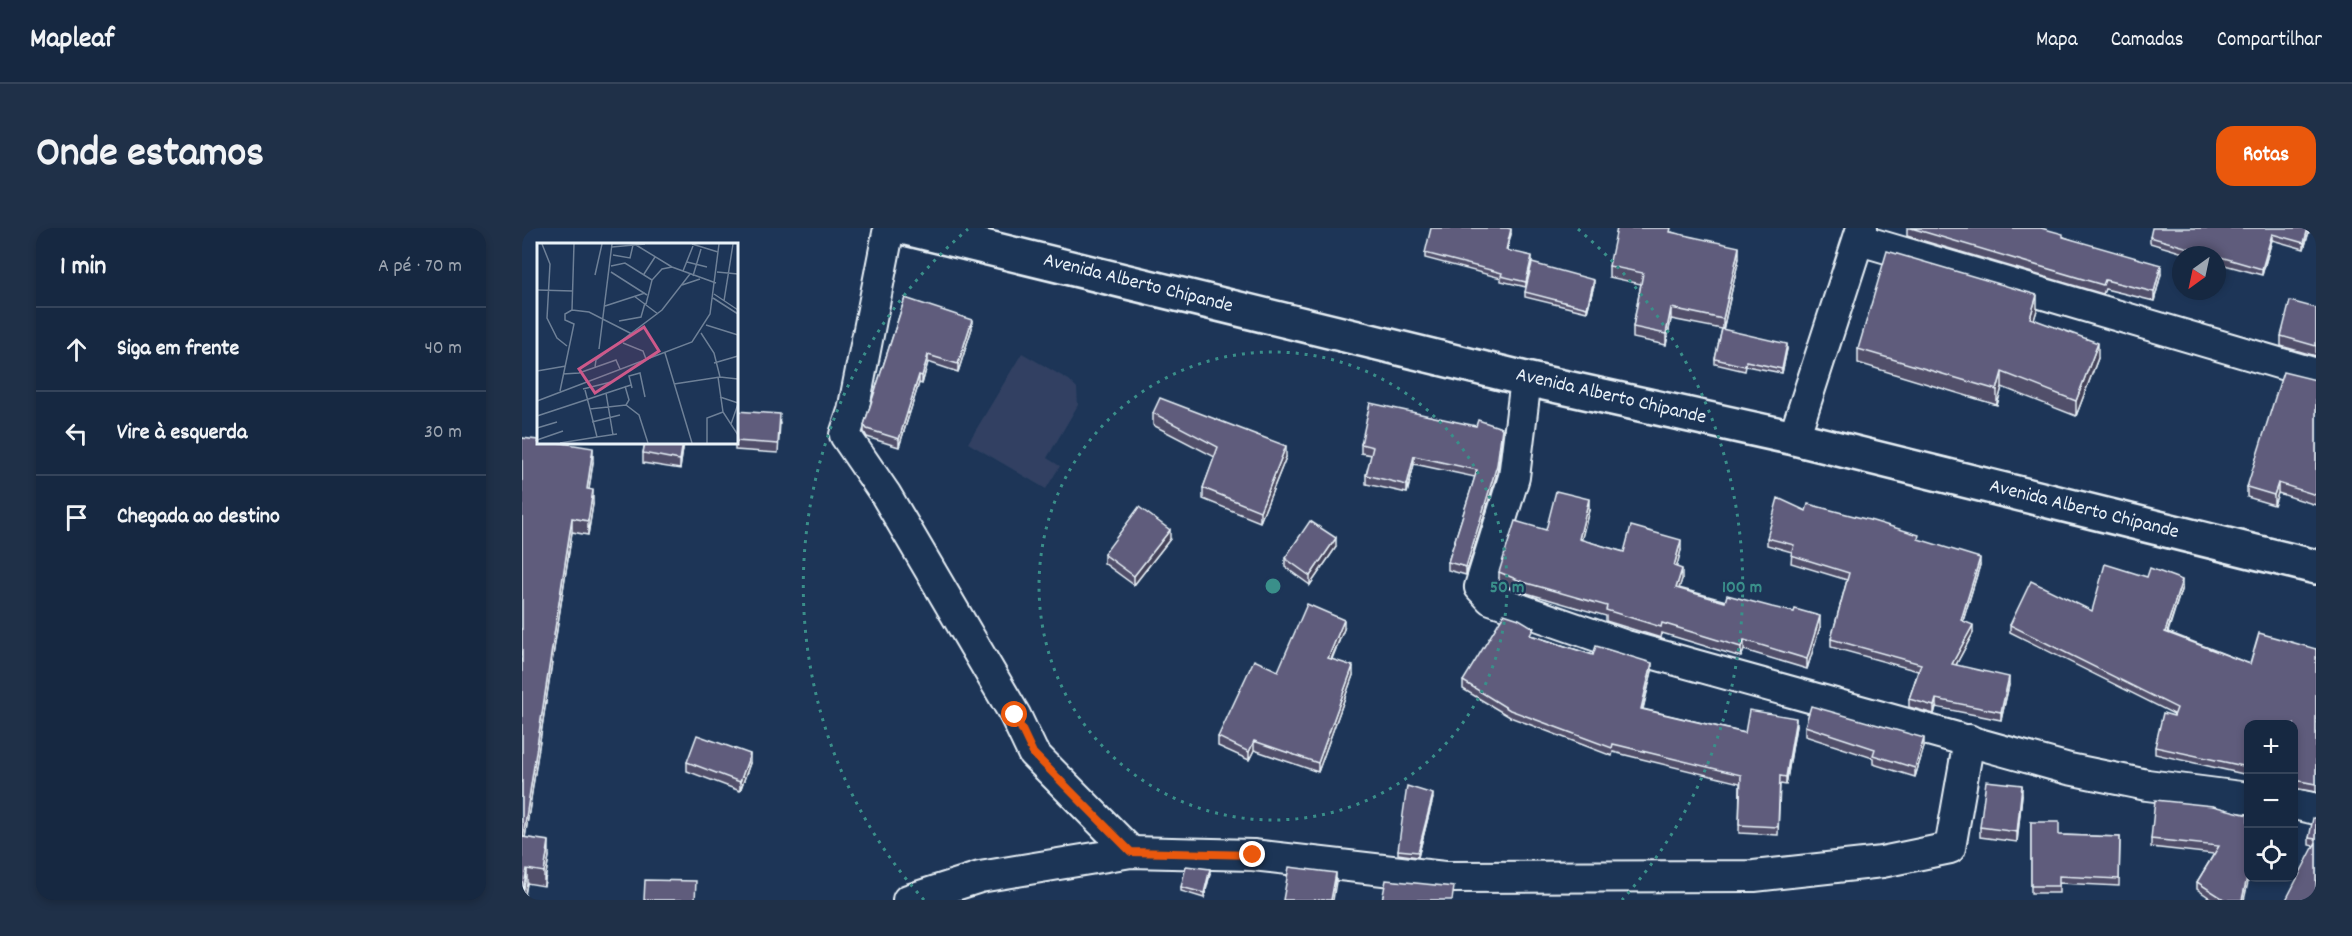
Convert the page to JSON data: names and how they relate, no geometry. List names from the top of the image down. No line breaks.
{"streets":{"main road":["Avenida Alberto Chipande"]},"north":"bottom left","page":{"header":"Mapleaf","nav":["Mapa","Camadas","Compartilhar"],"title":"Onde estamos","buttons":"Rotas","heading":["1 min","A pé · 70 m"],"list":[["Siga em frente","40 m"],["Vire à esquerda","30 m"],"Chegada ao destino"],"map_buttons":["+","−"]},"rings":["50 m","100 m"]}
